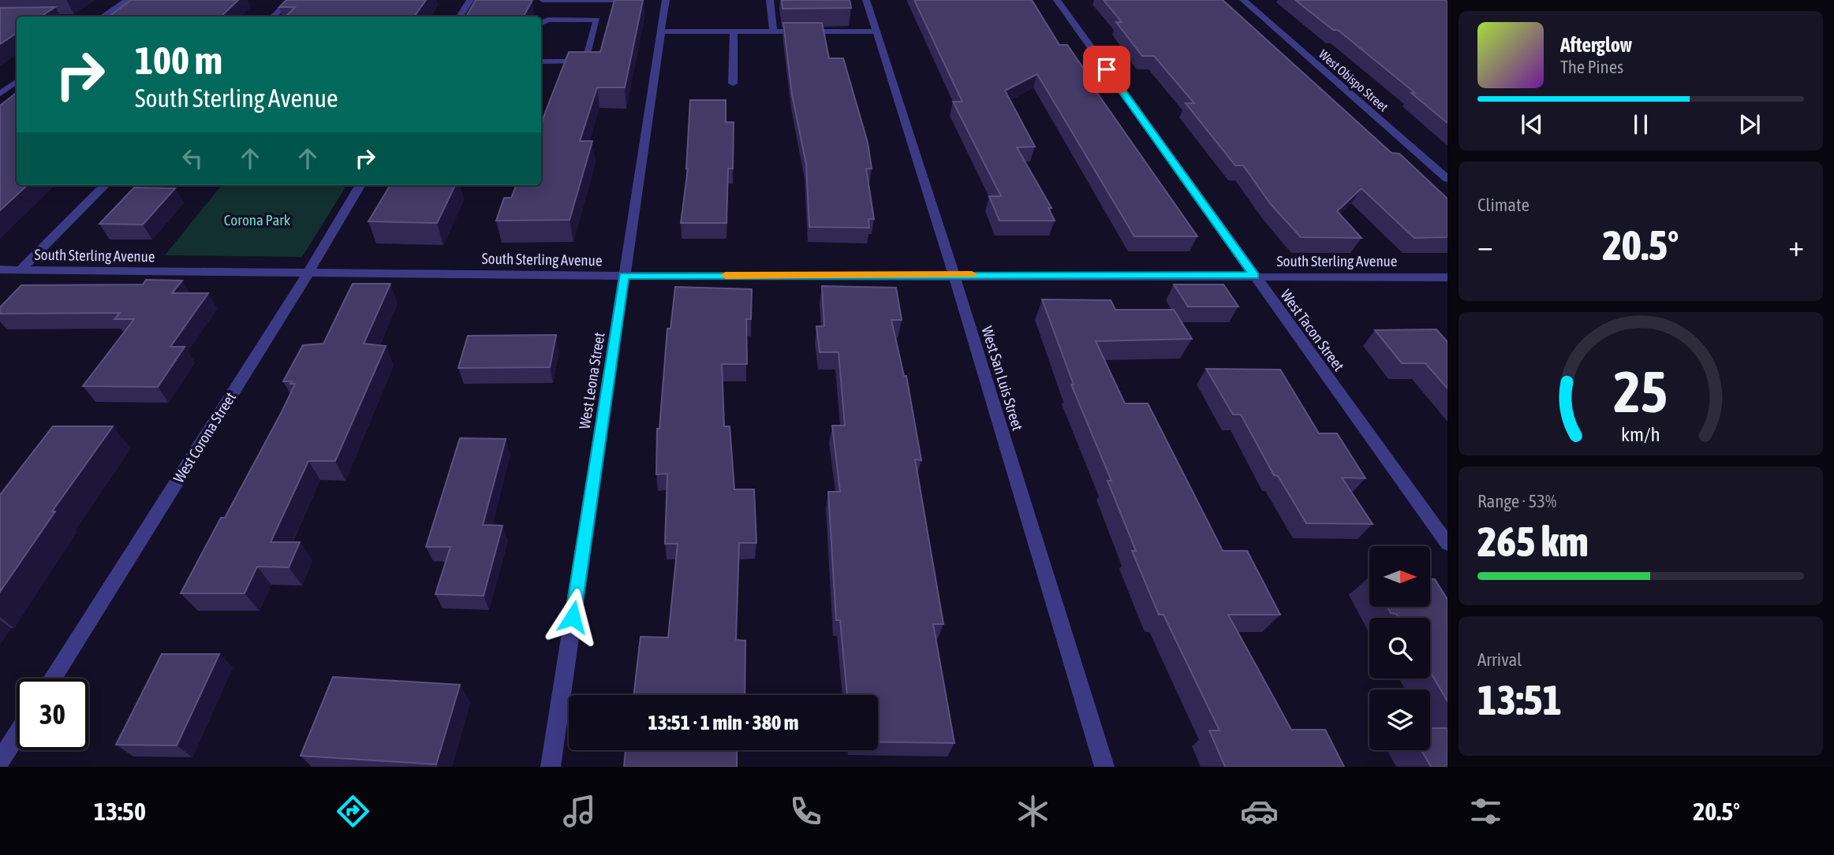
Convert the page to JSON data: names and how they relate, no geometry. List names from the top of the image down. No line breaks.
{"streets":{"street":["West Obispo Street","South Sterling Avenue","West Tacon Street","West San Luis Street","West Leona Street","West Corona Street"]},"crossings":[["South Sterling Avenue","West Tacon Street"],["South Sterling Avenue","West San Luis Street"],["South Sterling Avenue","West Leona Street"],["South Sterling Avenue","West Corona Street"]],"parks":["Corona Park"],"north":"right","page":{"turn":["100 m","South Sterling Avenue"],"song":["Afterglow","The Pines"],"tile":["Climate",["Range · 53%","265 km"],["Arrival","13:51"]],"heat":["−","20.5°","+"],"limit":"30","trip":"13:51 · 1 min · 380 m","tabs":["13:50","20.5°"],"gauge":["25","km/h"]}}
